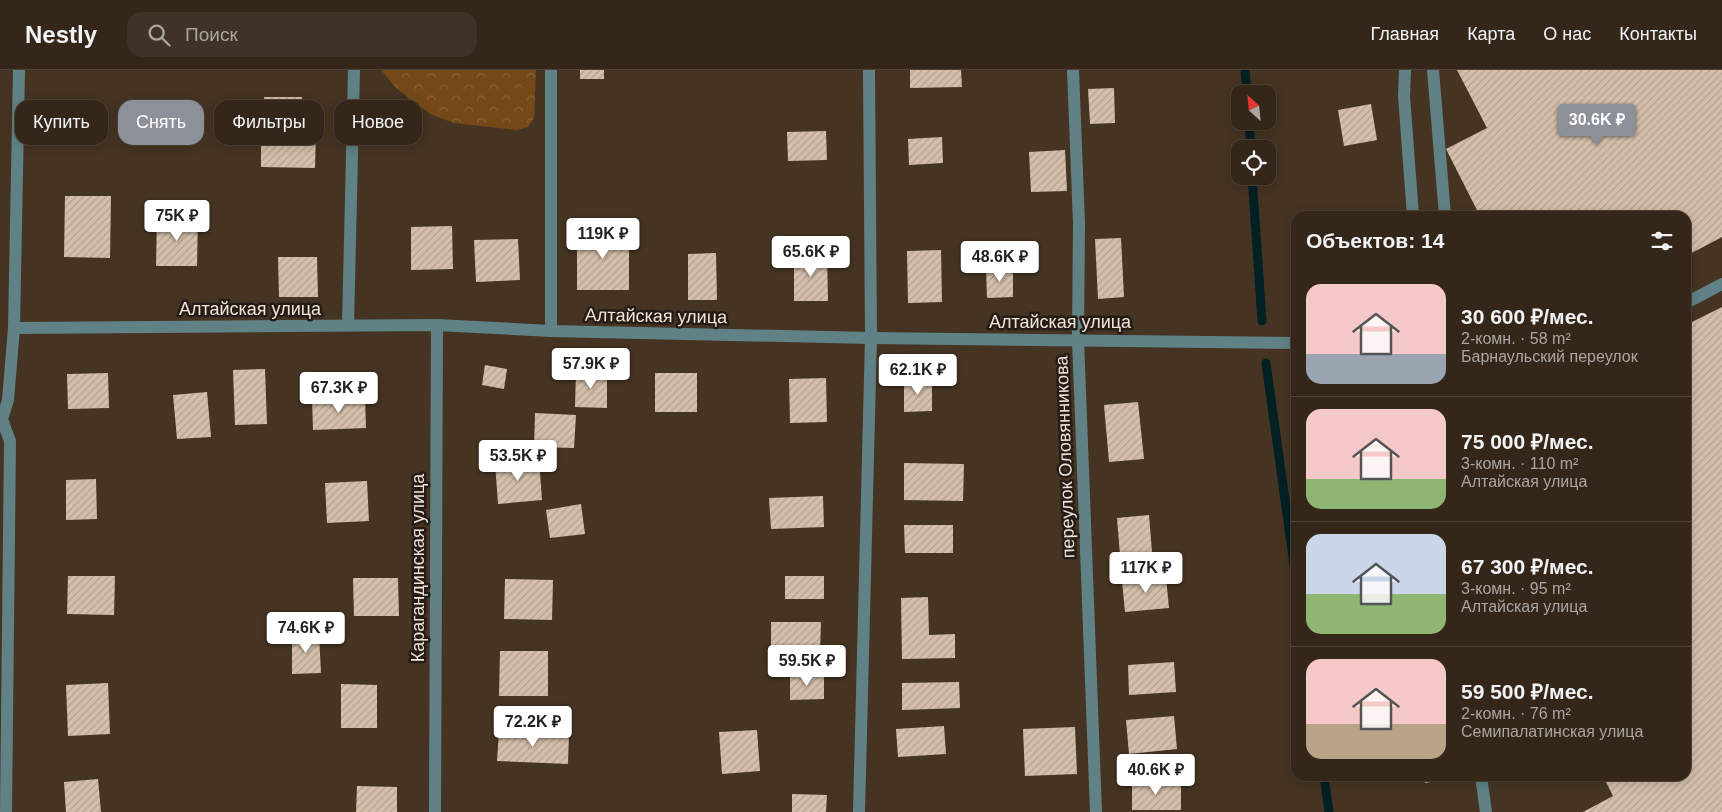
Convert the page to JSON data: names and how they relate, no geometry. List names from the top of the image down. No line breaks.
{"streets":{"street":["Алтайская улица","переулок Оловянникова","Карагандинская улица"]},"crossings":[["Алтайская улица","переулок Оловянникова"],["Алтайская улица","Карагандинская улица"]],"north":"top left","page":{"header":"Nestly","search":"Поиск","nav":["Главная","Карта","О нас","Контакты"],"chip":["Купить","Снять","Фильтры","Новое"],"price":["30.6K ₽","75K ₽","119K ₽","65.6K ₽","48.6K ₽","57.9K ₽","62.1K ₽","67.3K ₽","53.5K ₽","117K ₽","74.6K ₽","59.5K ₽","72.2K ₽","40.6K ₽"],"heading":"Объектов: 14","list":[{"name":"30 600 ₽/мес.","note":"2-комн. · 58 m² · Барнаульский переулок"},{"name":"75 000 ₽/мес.","note":"3-комн. · 110 m² · Алтайская улица"},{"name":"67 300 ₽/мес.","note":"3-комн. · 95 m² · Алтайская улица"},{"name":"59 500 ₽/мес.","note":"2-комн. · 76 m² · Семипалатинская улица"}]}}
